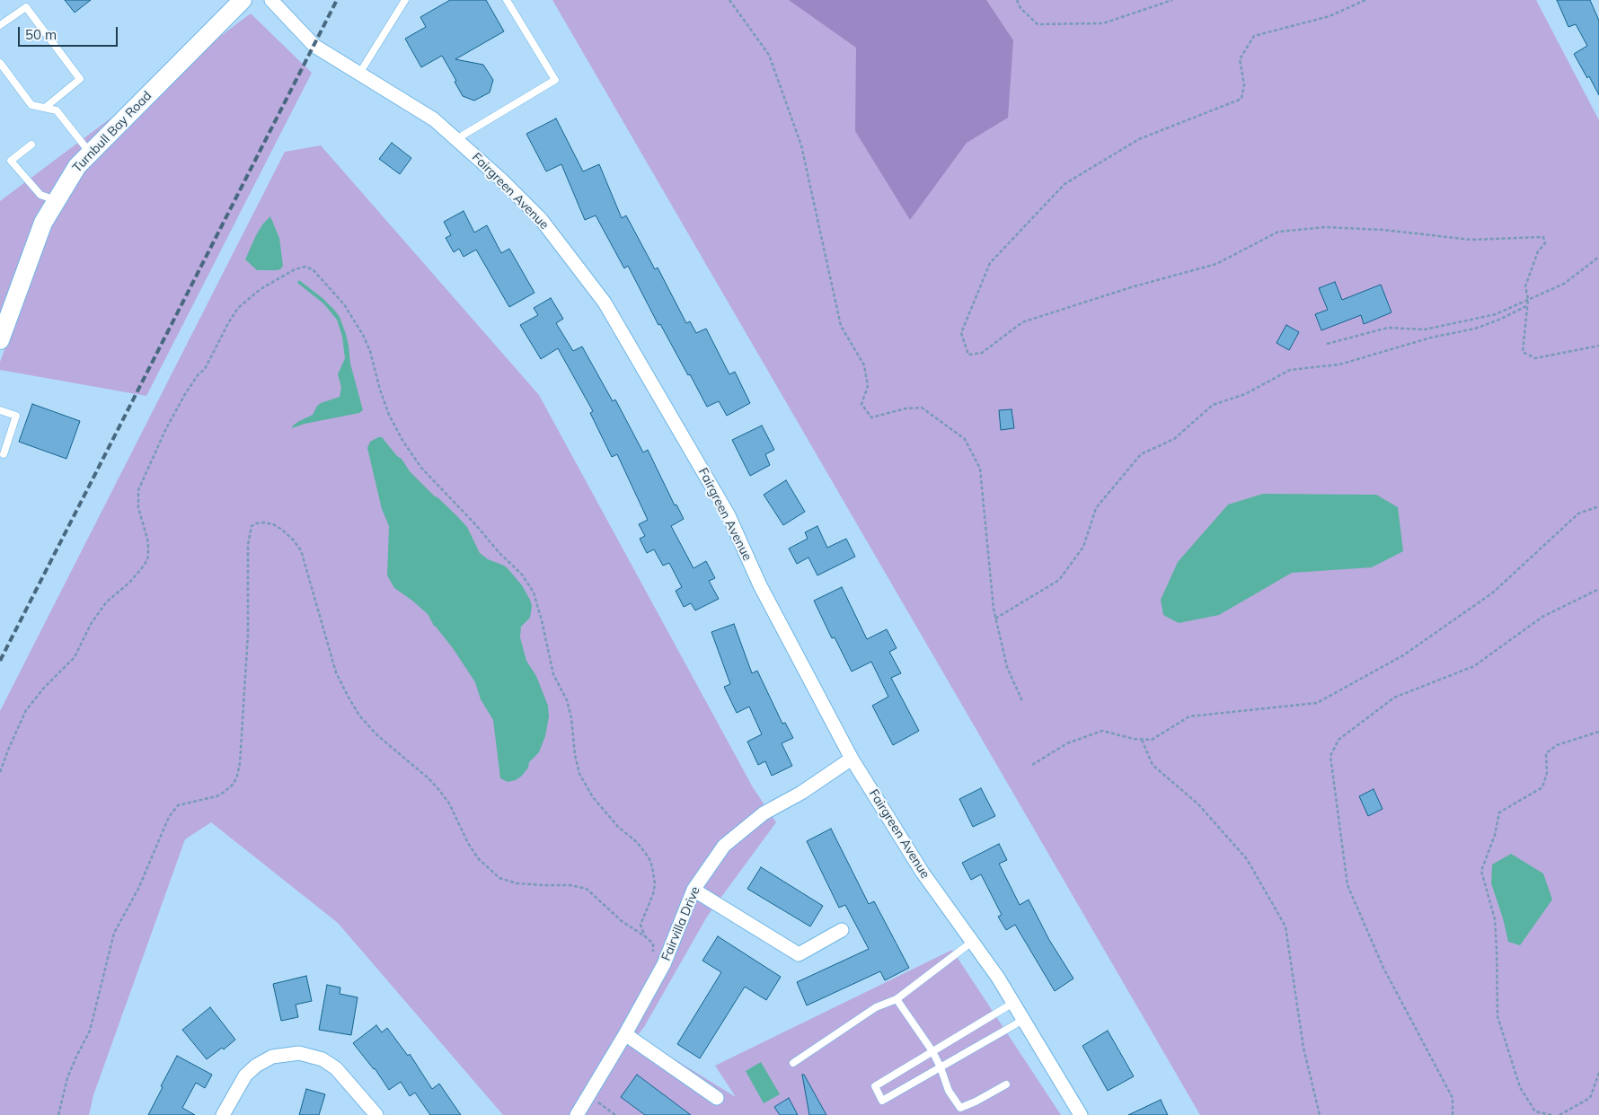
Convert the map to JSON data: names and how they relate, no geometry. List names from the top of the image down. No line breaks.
{"streets":{"street":["Turnbull Bay Road","Fairgreen Avenue","Fairvilla Drive"]},"crossings":[["Fairgreen Avenue","Fairvilla Drive"]],"scale_bar":"50 m"}
